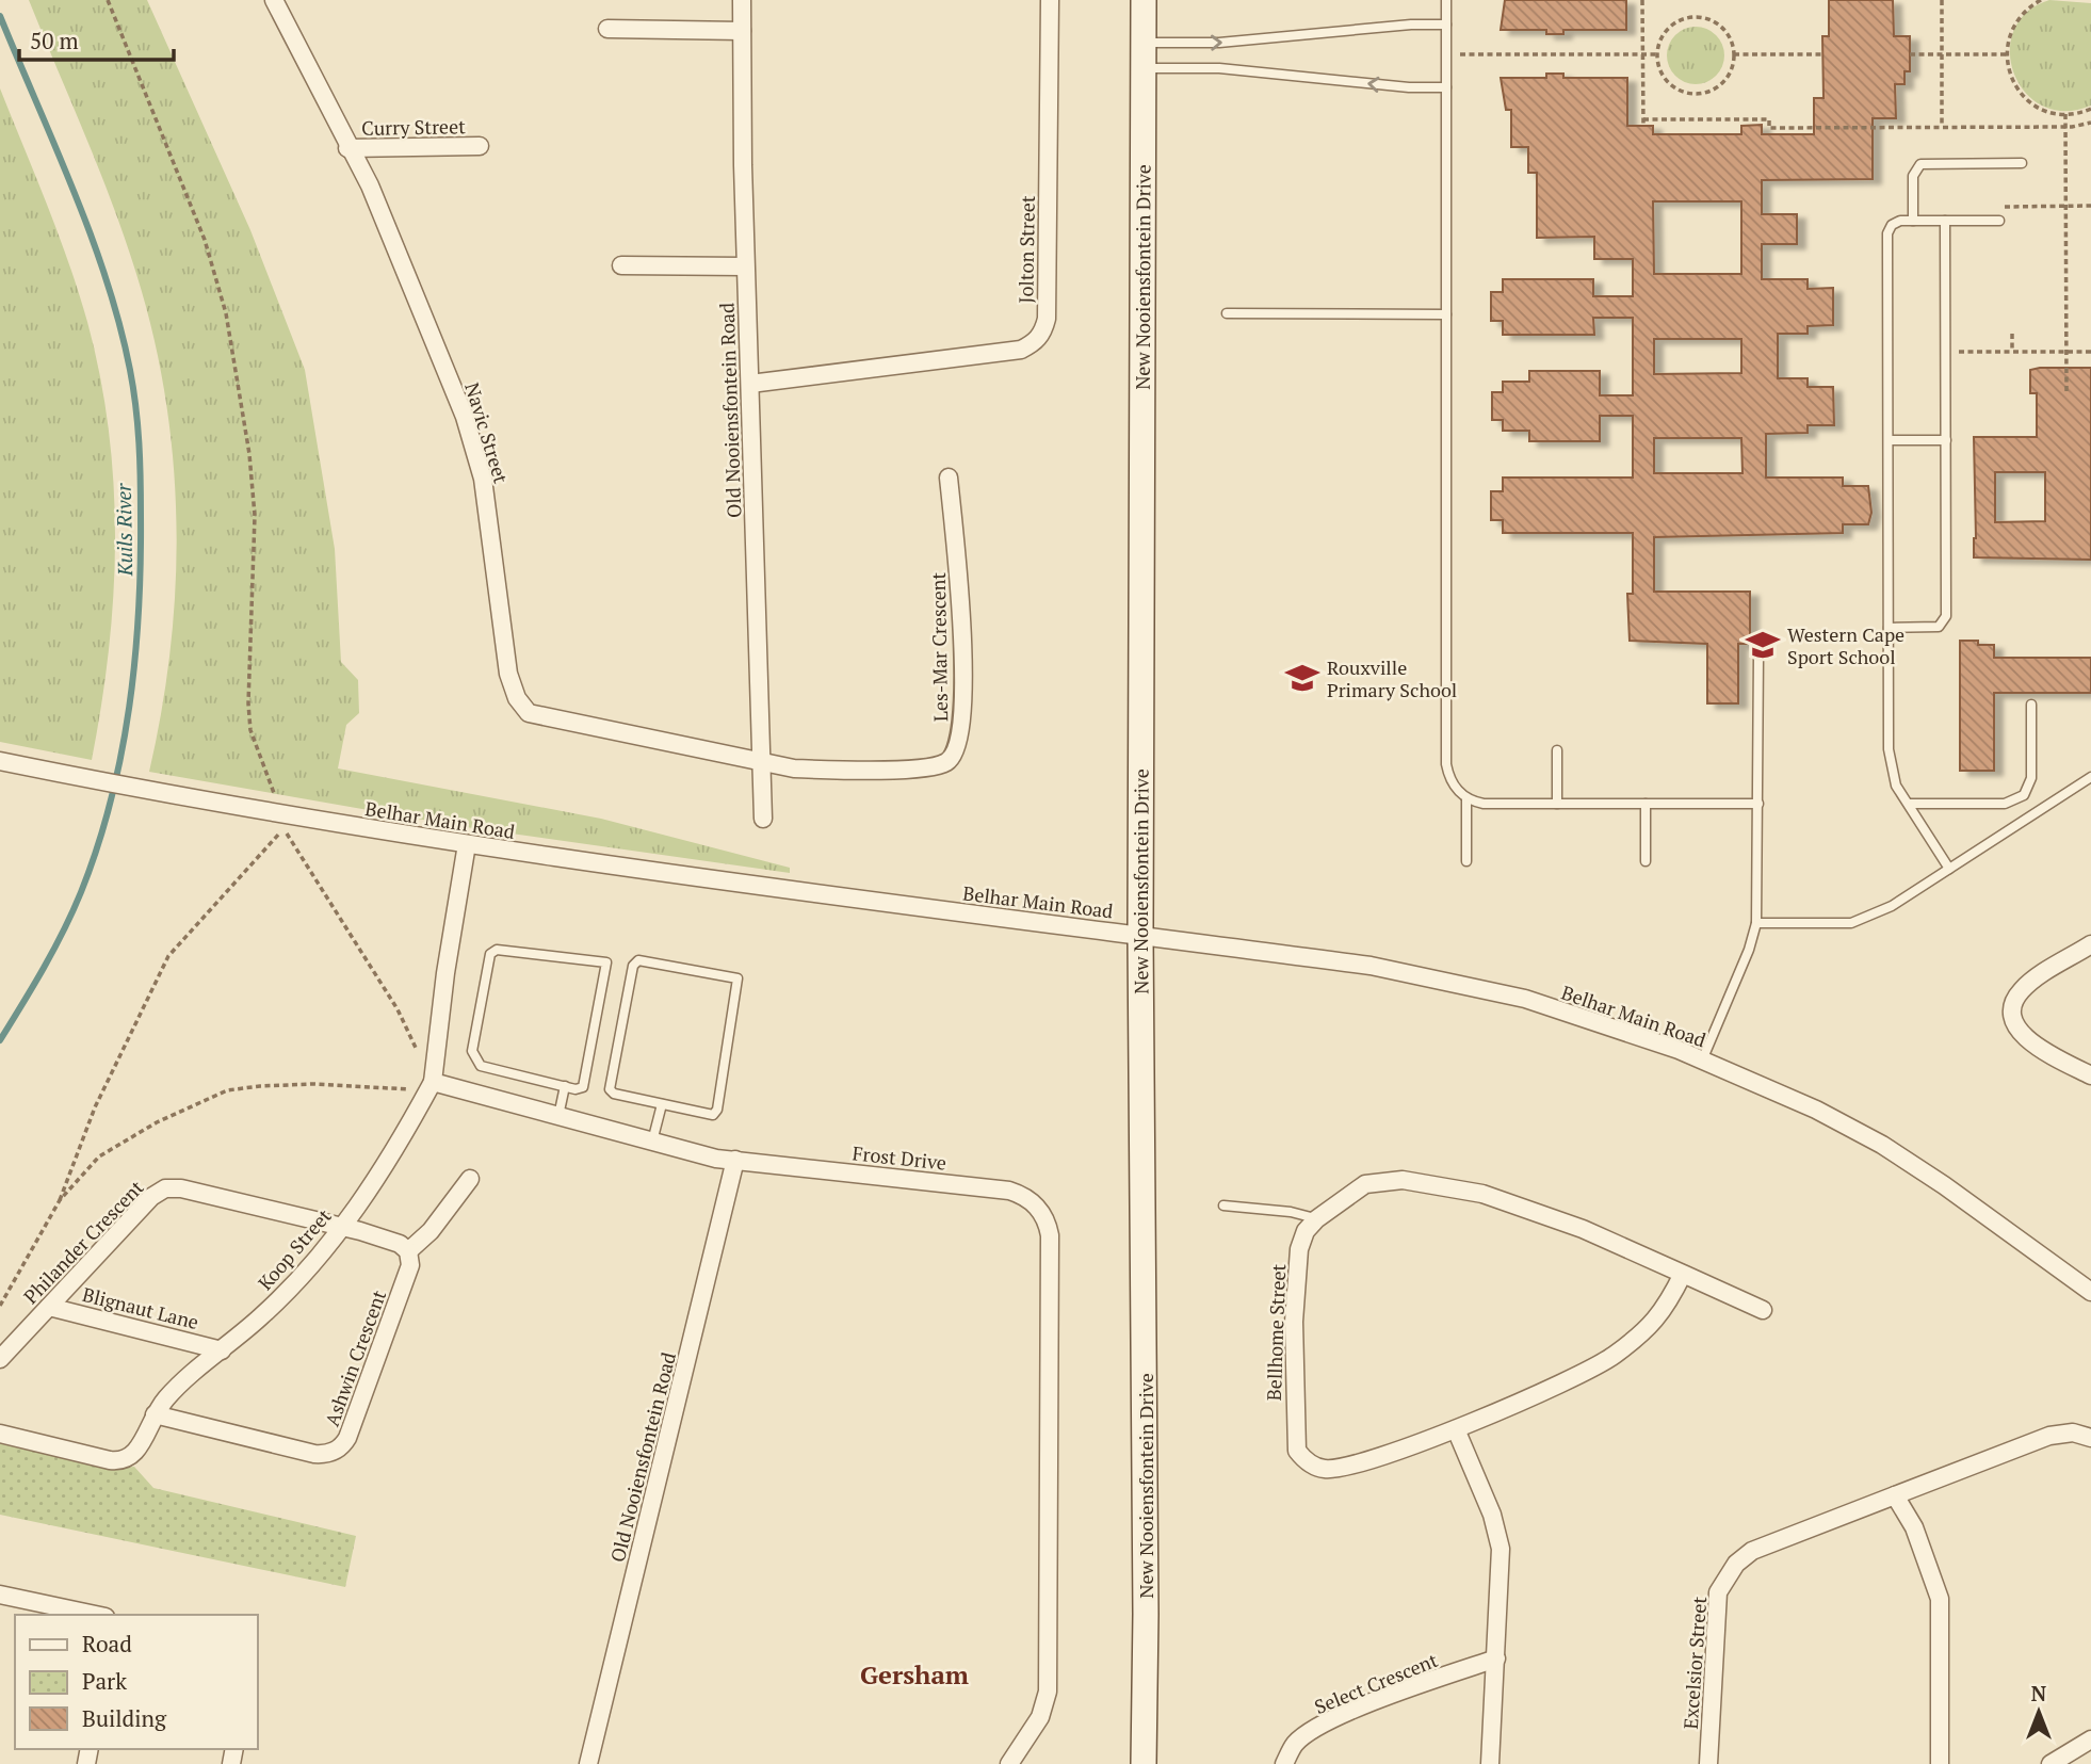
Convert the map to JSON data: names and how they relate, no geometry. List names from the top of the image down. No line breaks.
{"streets":{"street":["Curry Street","Jolton Street","New Nooiensfontein Drive","Old Nooiensfontein Road","Navic Street","Les-Mar Crescent","Belhar Main Road","Frost Drive","Philander Crescent","Koop Street","Blignaut Lane","Bellhome Street","Ashwin Crescent","Excelsior Street","Select Crescent"]},"crossings":[["Curry Street","Navic Street"],["Jolton Street","Old Nooiensfontein Road"],["New Nooiensfontein Drive","Belhar Main Road"],["Old Nooiensfontein Road","Navic Street"],["Old Nooiensfontein Road","Les-Mar Crescent"],["Old Nooiensfontein Road","Frost Drive"],["Navic Street","Les-Mar Crescent"],["Frost Drive","Koop Street"],["Philander Crescent","Koop Street"],["Philander Crescent","Blignaut Lane"],["Koop Street","Blignaut Lane"],["Koop Street","Ashwin Crescent"]],"districts":["Gersham"],"water":["Kuils River"],"places":{"school or university":["Western Cape Sport School","Rouxville Primary School"]},"legend":["Road","Park","Building"],"scale_bar":"50 m","north":"top"}
